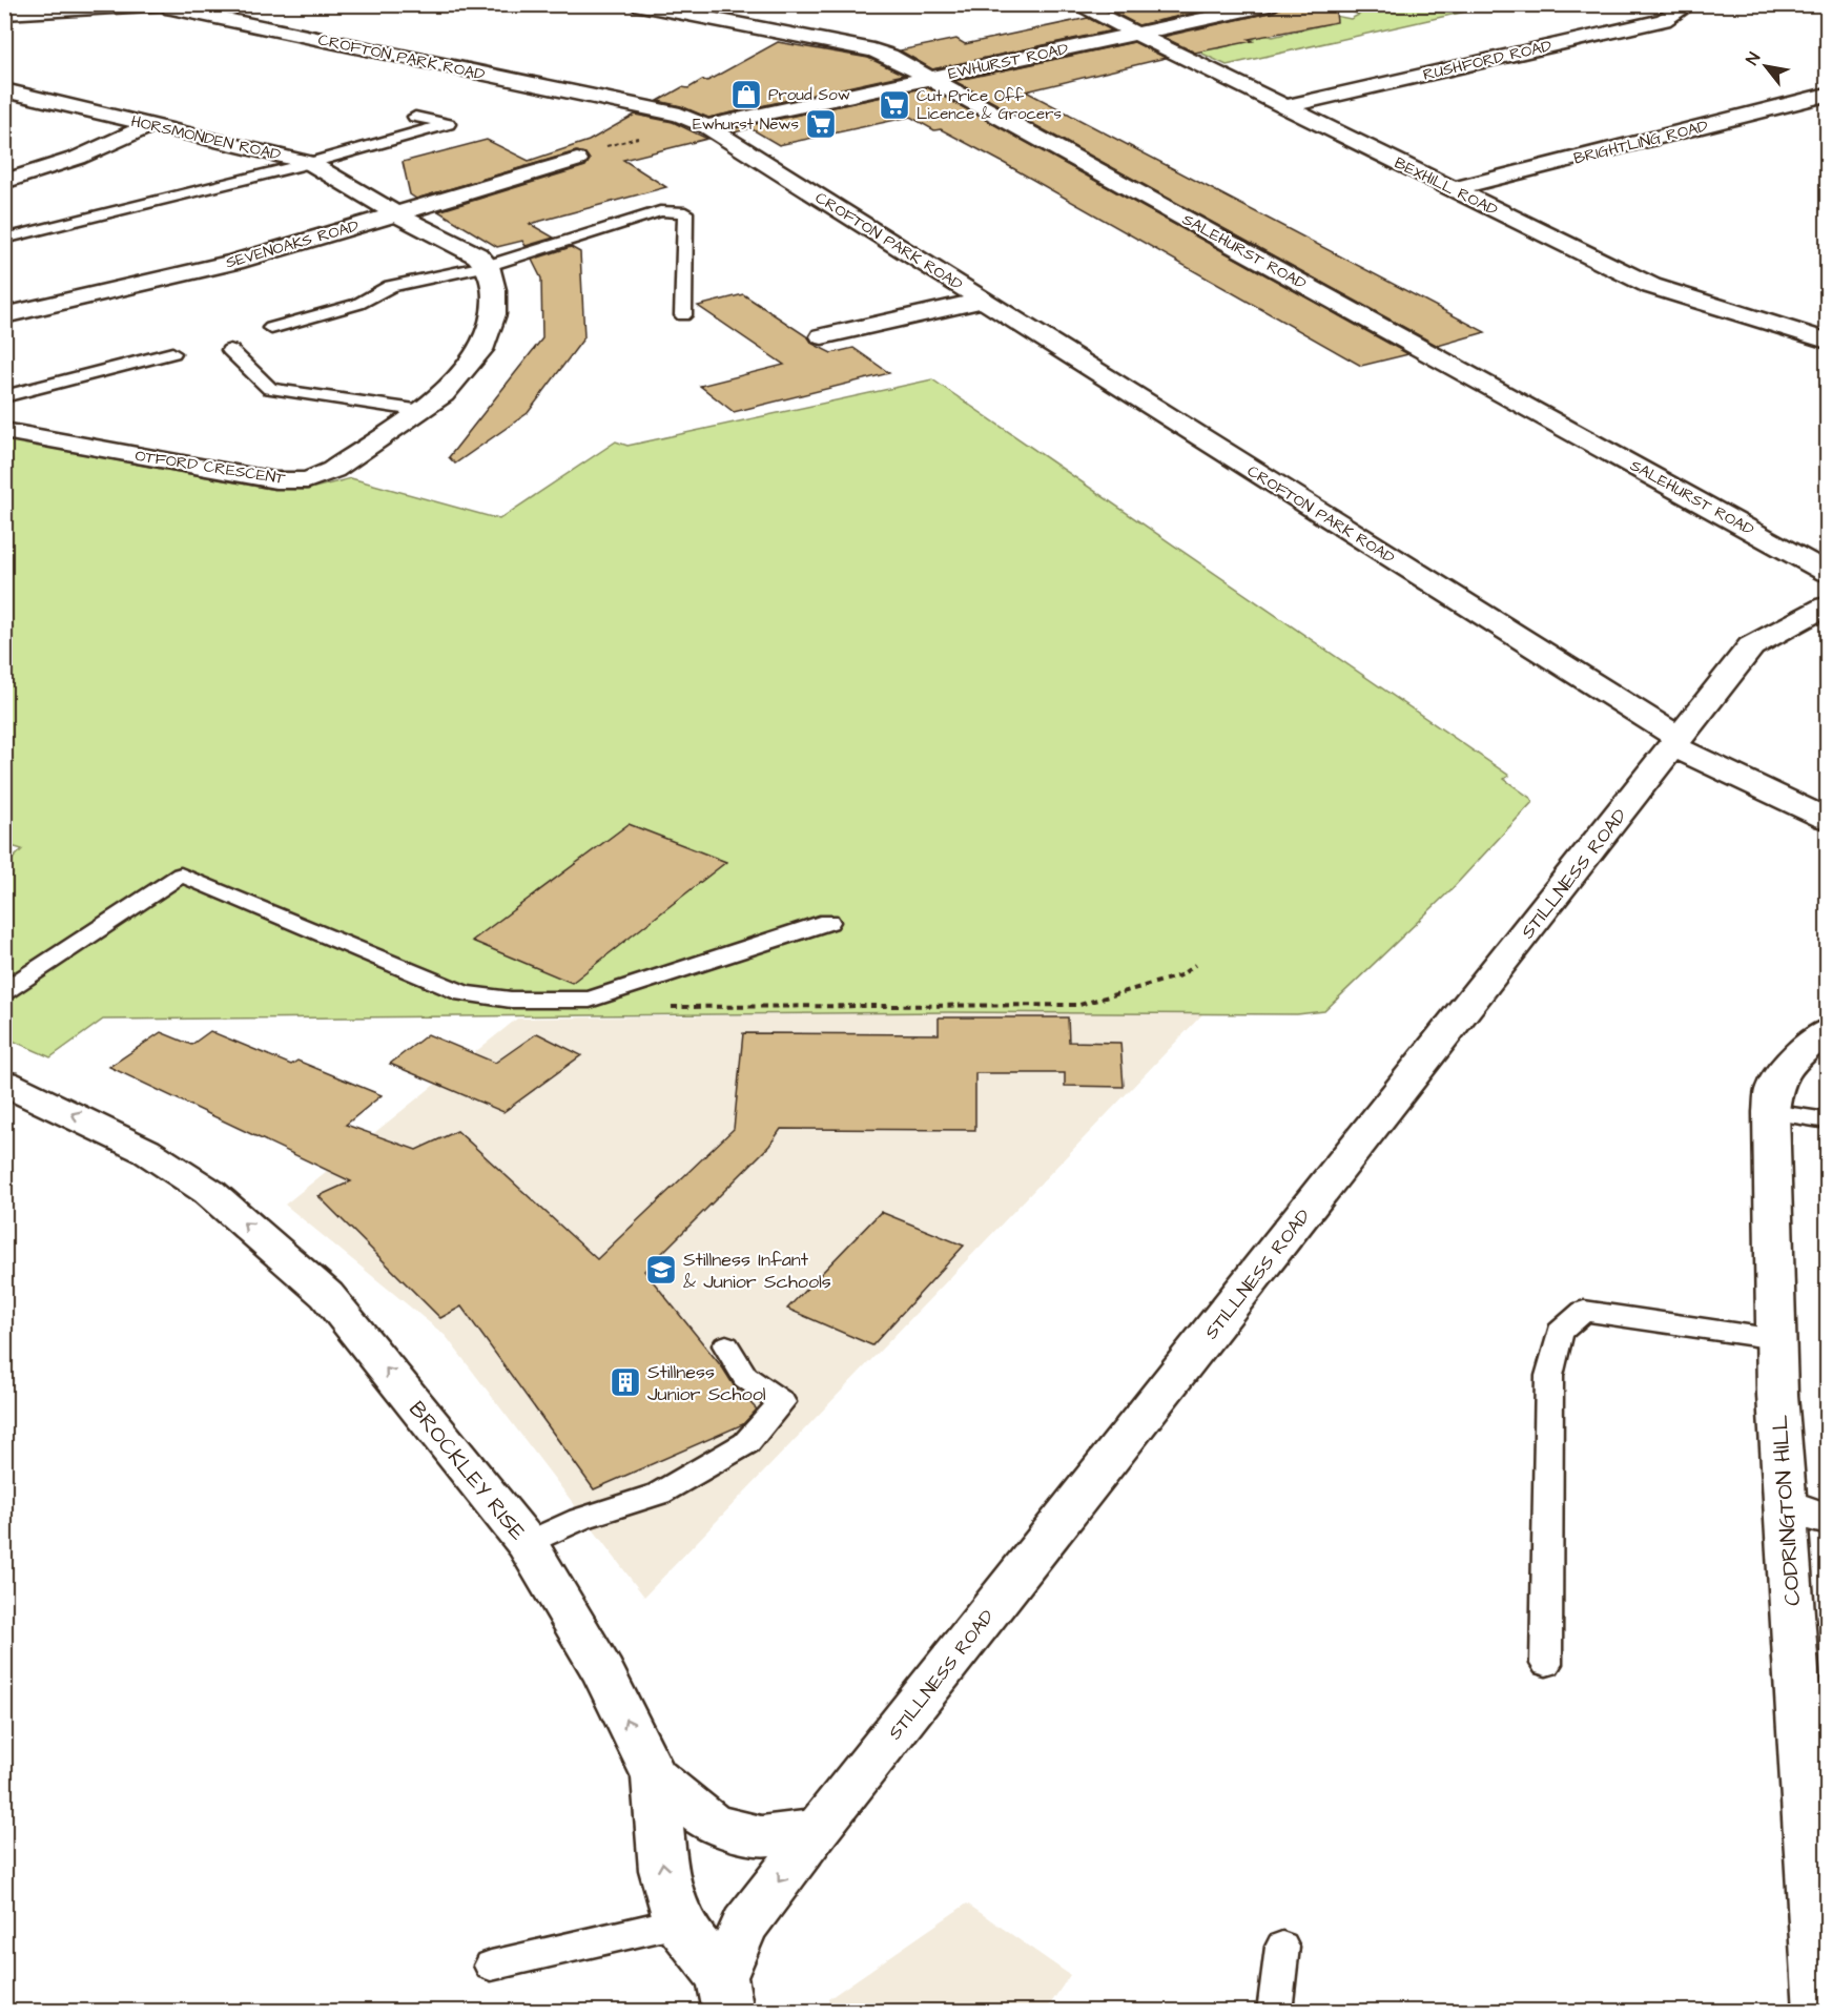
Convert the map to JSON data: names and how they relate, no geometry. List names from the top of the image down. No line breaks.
{"streets":{"street":["CROFTON PARK ROAD","RUSHFORD ROAD","EWHURST ROAD","HORSMONDEN ROAD","BRIGHTLING ROAD","BEXHILL ROAD","SEVENOAKS ROAD","SALEHURST ROAD","OTFORD CRESCENT","STILLNESS ROAD","BROCKLEY RISE","CODRINGTON HILL"]},"crossings":[["CROFTON PARK ROAD","EWHURST ROAD"],["CROFTON PARK ROAD","STILLNESS ROAD"],["RUSHFORD ROAD","BEXHILL ROAD"],["EWHURST ROAD","BEXHILL ROAD"],["EWHURST ROAD","SALEHURST ROAD"],["HORSMONDEN ROAD","SEVENOAKS ROAD"],["BRIGHTLING ROAD","BEXHILL ROAD"],["STILLNESS ROAD","BROCKLEY RISE"]],"one_way":["BROCKLEY RISE"],"places":{"shop":["Proud Sow"],"supermarket":["Cut Price Off Licence & Grocers","Ewhurst News"],"school or university":["Stillness Infant & Junior Schools"],"building":["Stillness Junior School"]},"north":"top left"}
